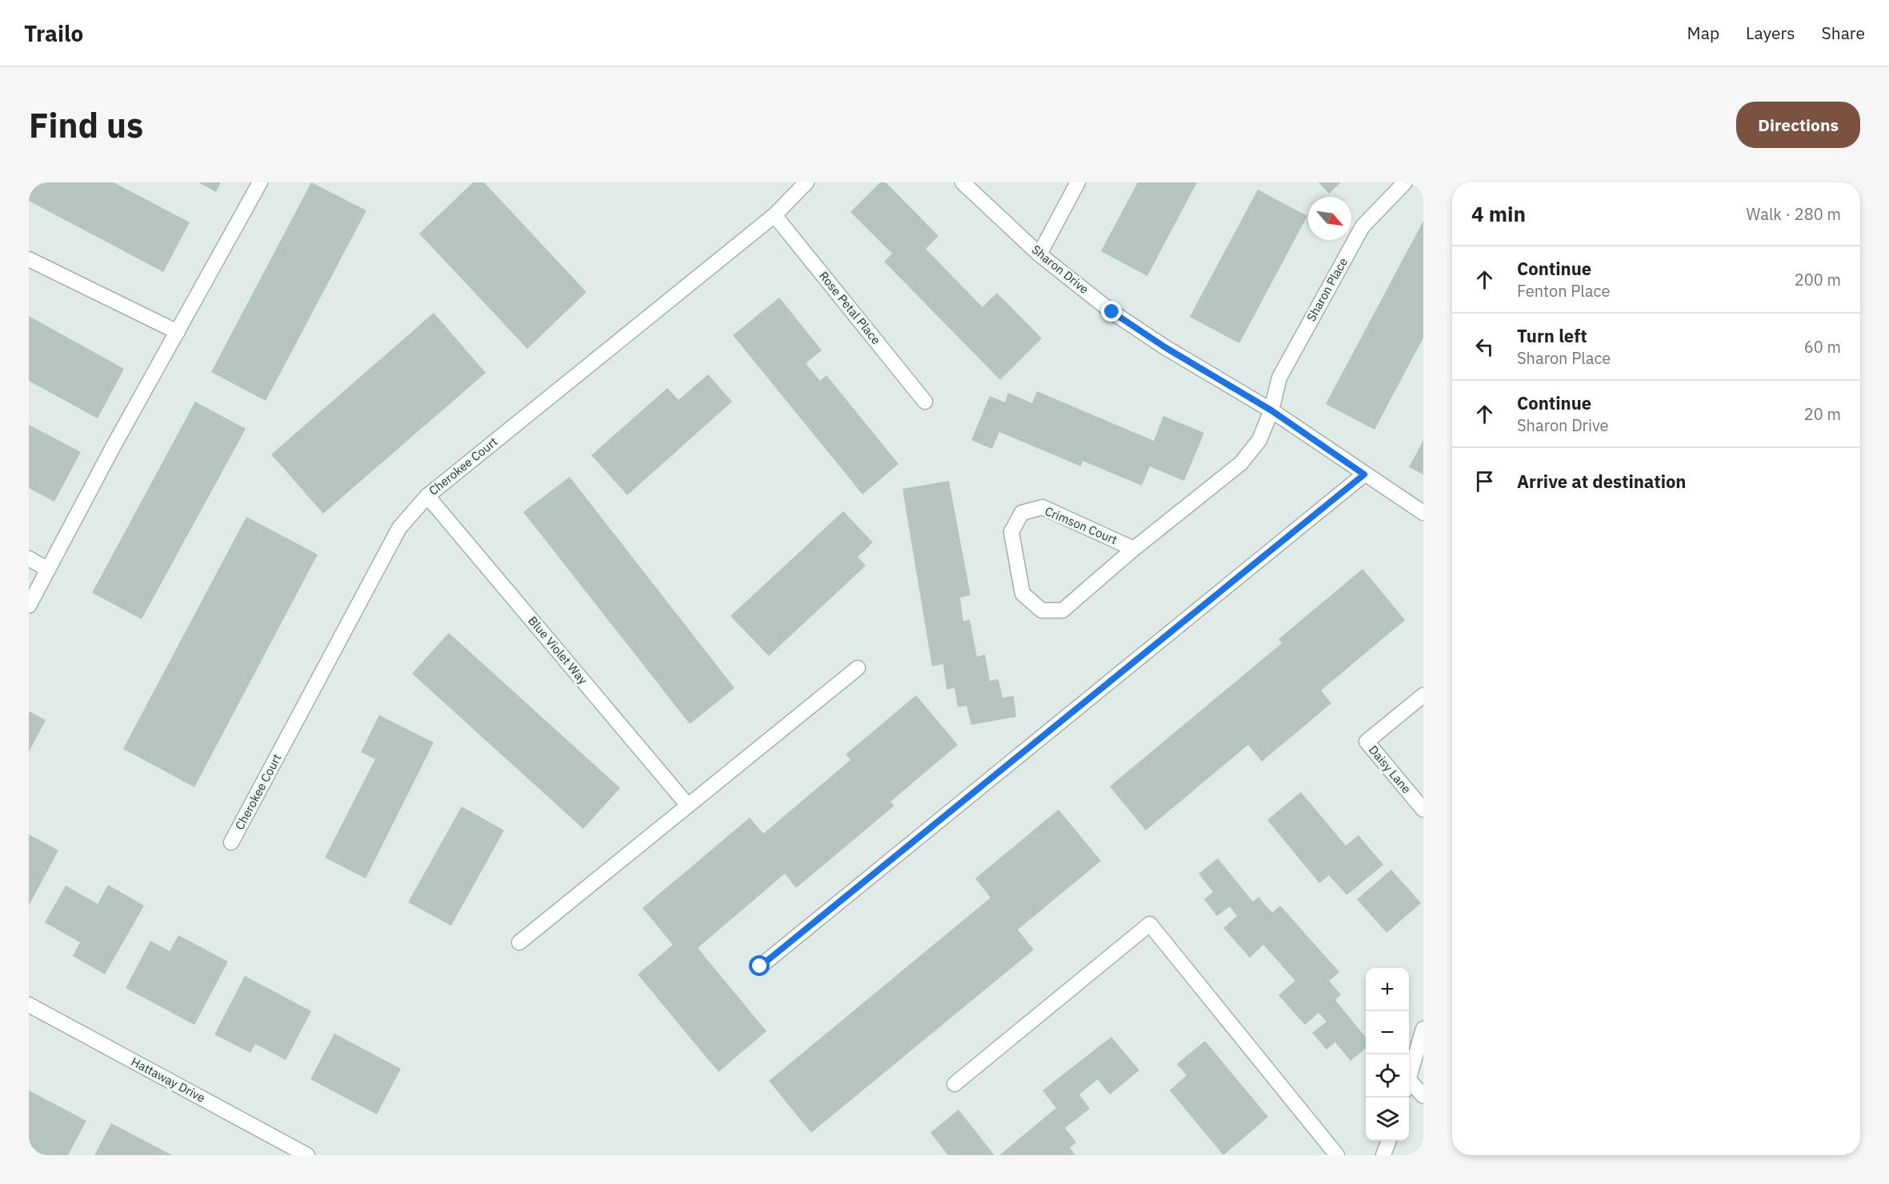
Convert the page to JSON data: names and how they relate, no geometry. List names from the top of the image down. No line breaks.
{"streets":{"street":["Sharon Drive","Sharon Place","Rose Petal Place","Cherokee Court","Crimson Court","Blue Violet Way","Daisy Lane","Hattaway Drive"]},"crossings":[["Sharon Drive","Sharon Place"],["Sharon Drive","Crimson Court"],["Sharon Place","Crimson Court"],["Rose Petal Place","Cherokee Court"],["Cherokee Court","Blue Violet Way"]],"north":"bottom right","page":{"header":"Trailo","nav":["Map","Layers","Share"],"buttons":"Directions","title":"Find us","heading":["4 min","Walk · 280 m"],"list":[["Continue","Fenton Place","200 m"],["Turn left","Sharon Place","60 m"],["Continue","Sharon Drive","20 m"],"Arrive at destination"],"map_buttons":["+","−"]}}
